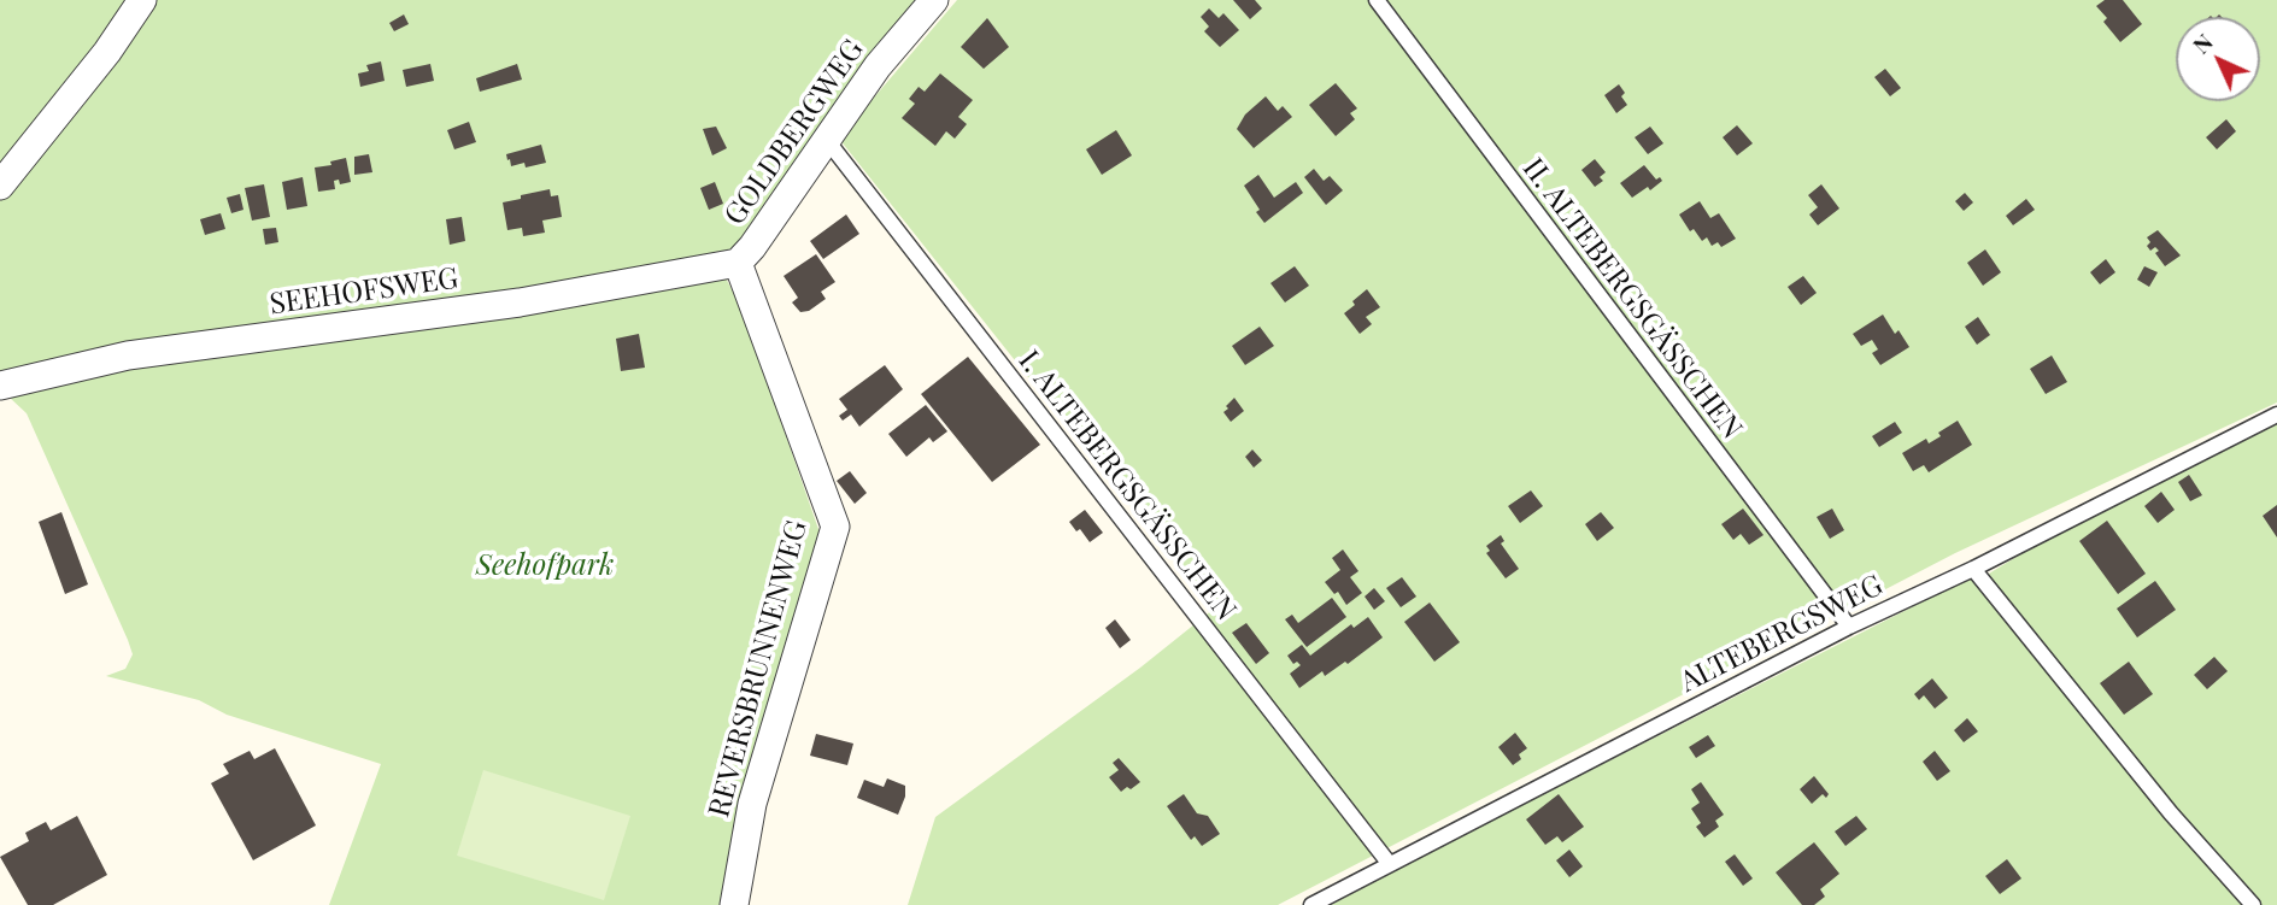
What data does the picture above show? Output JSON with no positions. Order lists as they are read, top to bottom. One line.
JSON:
{"streets":{"street":["GOLDBERGWEG","SEEHOFSWEG","REVERSBRUNNENWEG"],"lane":["II. ALTEBERGSGÄSSCHEN","I. ALTEBERGSGÄSSCHEN","ALTEBERGSWEG"]},"crossings":[["GOLDBERGWEG","SEEHOFSWEG"],["GOLDBERGWEG","I. ALTEBERGSGÄSSCHEN"],["GOLDBERGWEG","REVERSBRUNNENWEG"],["SEEHOFSWEG","REVERSBRUNNENWEG"],["II. ALTEBERGSGÄSSCHEN","ALTEBERGSWEG"],["I. ALTEBERGSGÄSSCHEN","ALTEBERGSWEG"]],"parks":["Seehofpark"],"north":"top left"}
